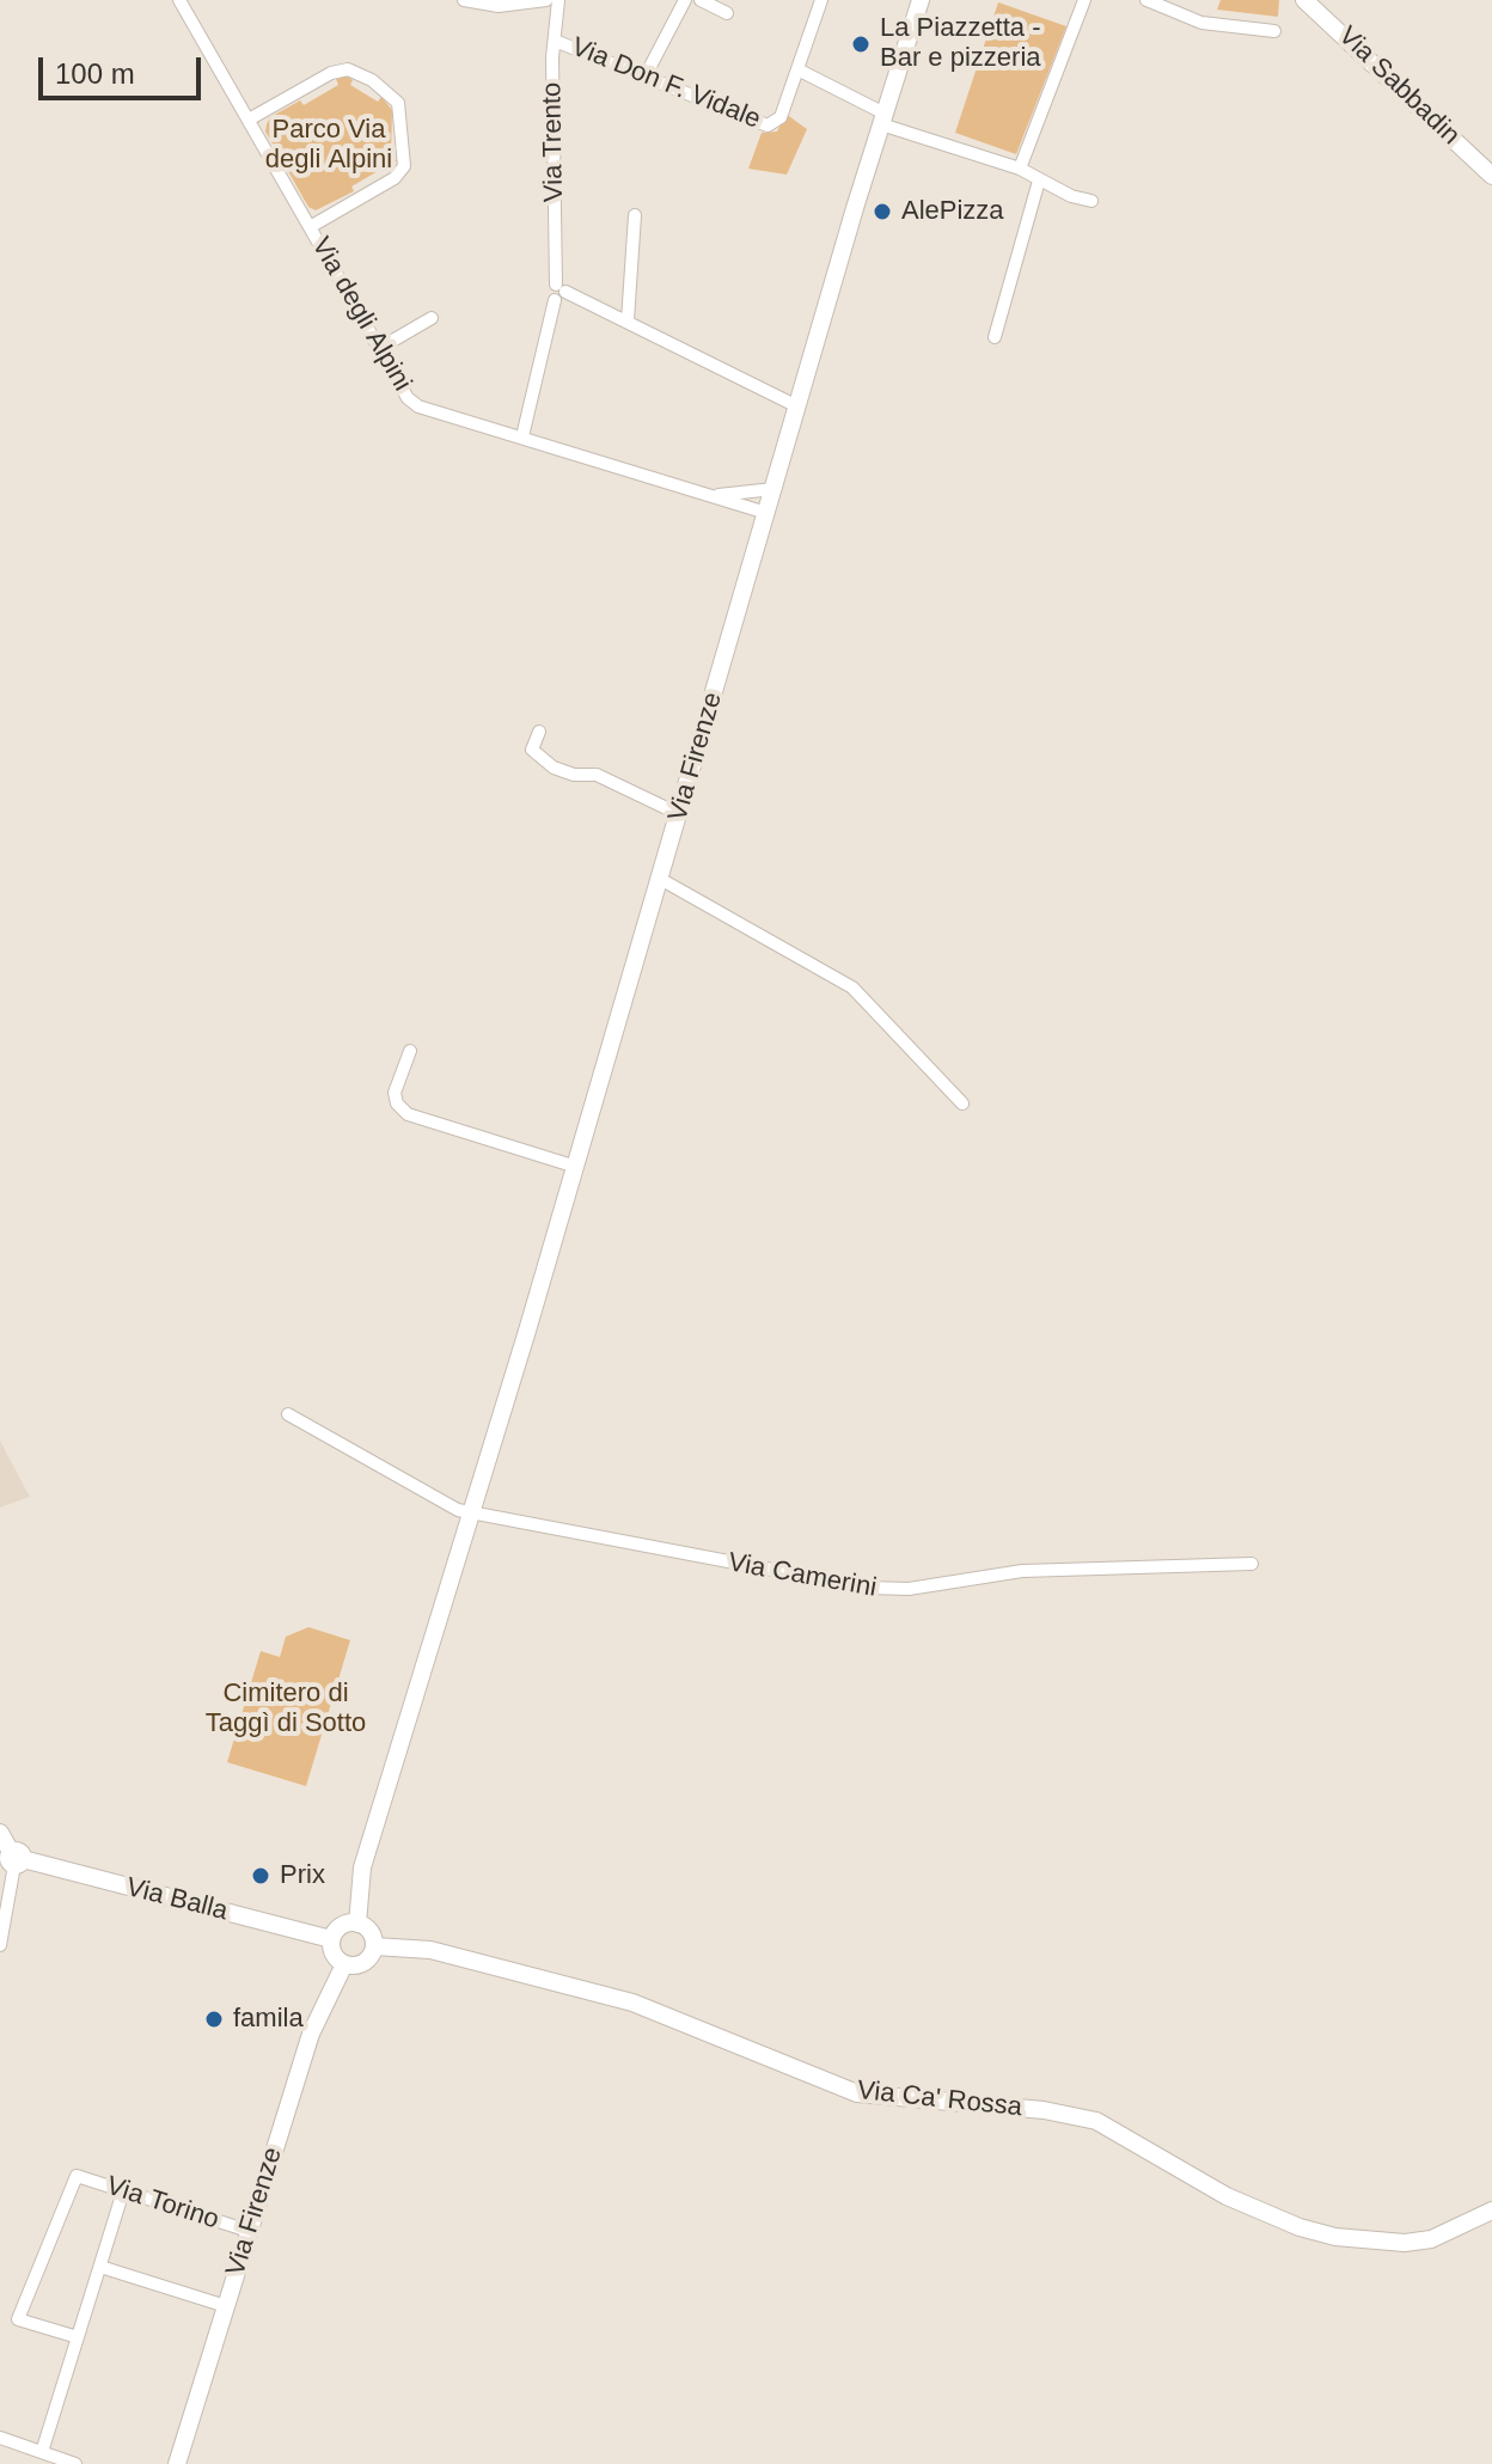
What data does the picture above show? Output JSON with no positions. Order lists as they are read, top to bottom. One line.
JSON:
{"streets":{"main road":["Via Sabbadin","Via Firenze","Via Balla","Via Ca' Rossa"],"street":["Via Don F. Vidale","Via Trento","Via degli Alpini","Via Camerini","Via Torino"]},"crossings":[["Via Don F. Vidale","Via Trento"],["Via Trento","Via degli Alpini"],["Via degli Alpini","Via Firenze"],["Via Firenze","Via Camerini"],["Via Firenze","Via Balla"],["Via Firenze","Via Ca' Rossa"],["Via Firenze","Via Torino"],["Via Balla","Via Ca' Rossa"]],"parks":["Parco Via degli Alpini","Cimitero di Taggì di Sotto"],"places":["La Piazzetta - Bar e pizzeria","AlePizza","Prix","famila"],"scale_bar":"100 m"}
